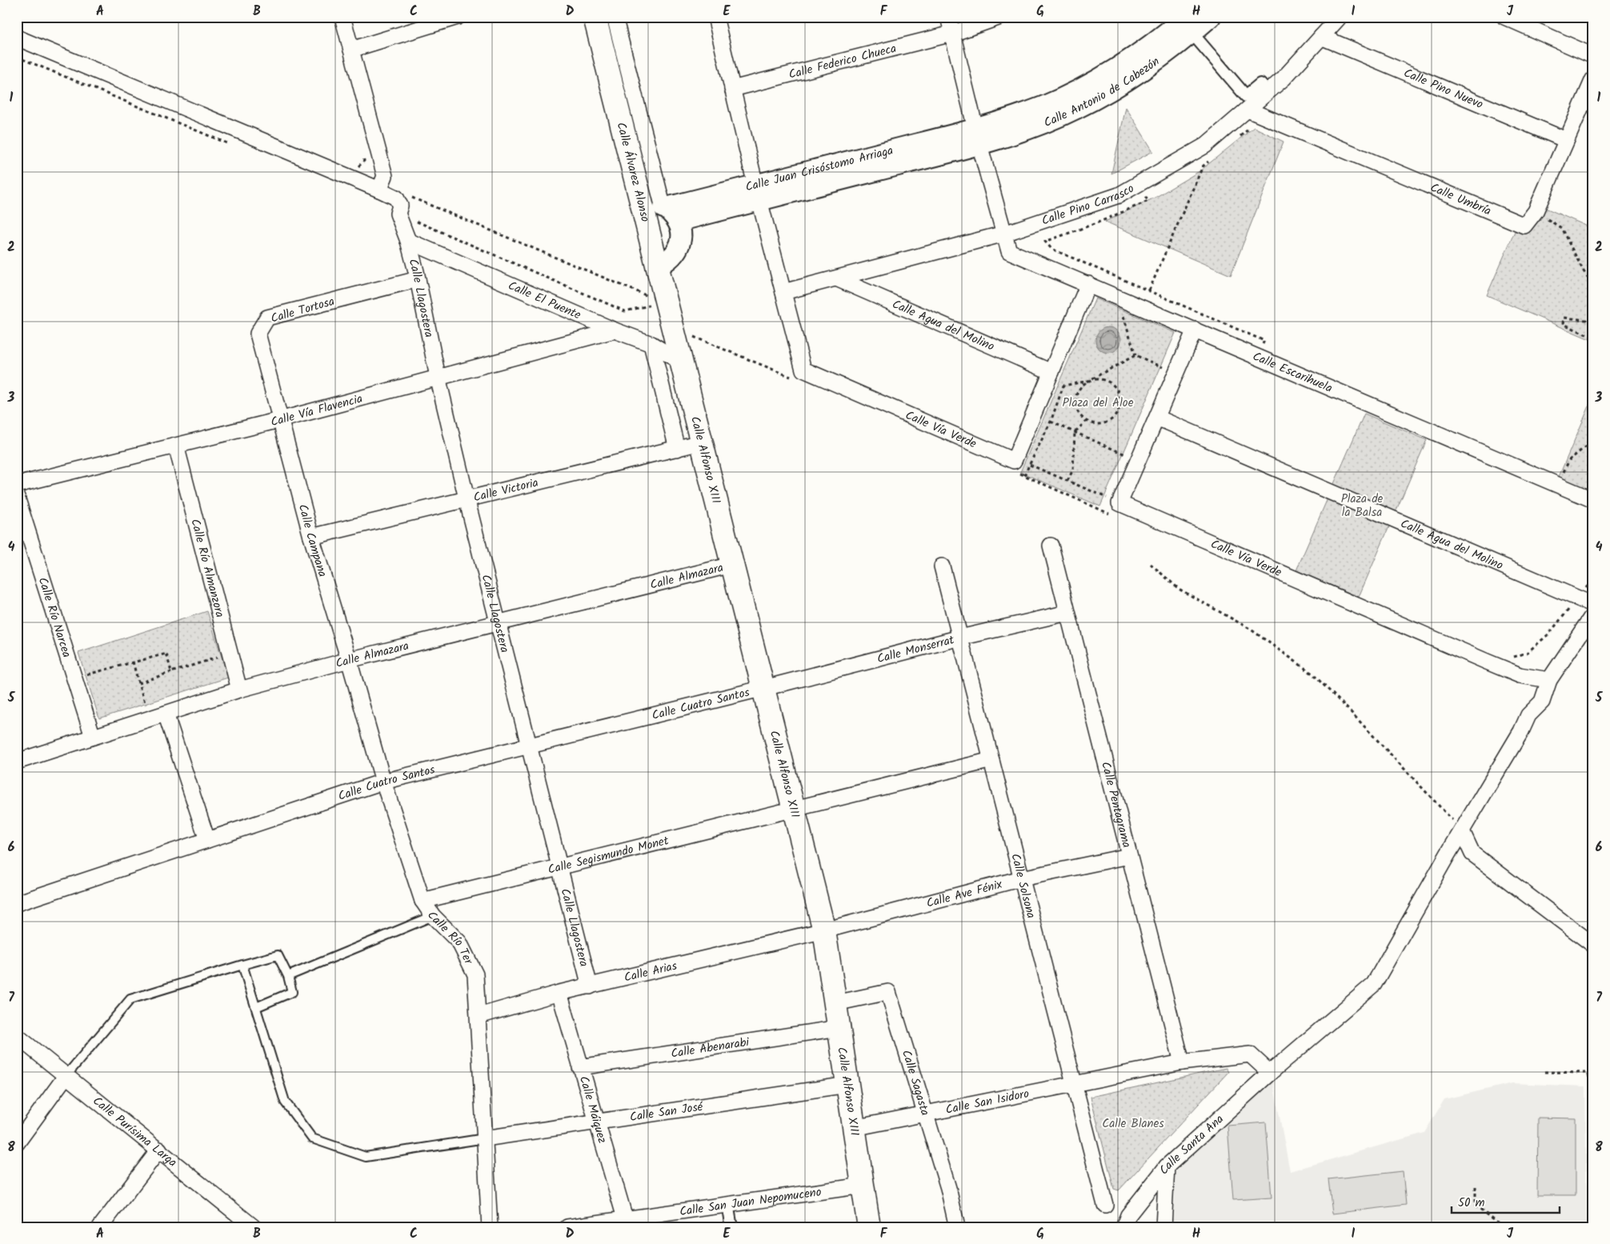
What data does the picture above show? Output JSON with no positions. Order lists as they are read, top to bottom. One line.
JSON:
{"streets":{"main road":["Calle Álvarez Alonso","Calle Alfonso XIII"],"street":["Calle Federico Chueca","Calle Pino Nuevo","Calle Antonio de Cabezón","Calle Juan Crisóstomo Arriaga","Calle Umbría","Calle Pino Carrasco","Calle Llagostera","Calle El Puente","Calle Tortosa","Calle Agua del Molino","Calle Escarihuela","Calle Vía Flavencia","Calle Vía Verde","Calle Victoria","Calle Campana","Calle Río Almanzora","Calle Almazara","Calle Río Narcea","Calle Monserrat","Calle Cuatro Santos","Calle Pentagrama","Calle Segismundo Monet","Calle Solsona","Calle Ave Fénix","Calle Río Ter","Calle Arias","Calle Abenarabi","Calle Sagasta","Calle San Isidoro","Calle Máiquez","Calle San José","Calle Purísima Larga","Calle Santa Ana","Calle San Juan Nepomuceno"]},"crossings":[["Calle Pino Nuevo","Calle Umbría"],["Calle Pino Nuevo","Calle Pino Carrasco"],["Calle Antonio de Cabezón","Calle Juan Crisóstomo Arriaga"],["Calle Juan Crisóstomo Arriaga","Calle Álvarez Alonso"],["Calle Álvarez Alonso","Calle Alfonso XIII"],["Calle Umbría","Calle Pino Carrasco"],["Calle Pino Carrasco","Calle Agua del Molino"],["Calle Pino Carrasco","Calle Escarihuela"],["Calle Pino Carrasco","Calle Vía Verde"],["Calle Llagostera","Calle El Puente"],["Calle Llagostera","Calle Tortosa"],["Calle Llagostera","Calle Vía Flavencia"],["Calle Llagostera","Calle Victoria"],["Calle Llagostera","Calle Almazara"],["Calle Llagostera","Calle Cuatro Santos"],["Calle Llagostera","Calle Segismundo Monet"],["Calle Llagostera","Calle Arias"],["Calle El Puente","Calle Vía Flavencia"],["Calle El Puente","Calle Alfonso XIII"],["Calle Tortosa","Calle Vía Flavencia"],["Calle Tortosa","Calle Campana"],["Calle Agua del Molino","Calle Vía Verde"],["Calle Escarihuela","Calle Vía Verde"],["Calle Vía Flavencia","Calle Campana"],["Calle Vía Flavencia","Calle Río Almanzora"],["Calle Vía Verde","Calle Santa Ana"],["Calle Alfonso XIII","Calle Victoria"],["Calle Alfonso XIII","Calle Almazara"],["Calle Alfonso XIII","Calle Monserrat"],["Calle Alfonso XIII","Calle Cuatro Santos"],["Calle Alfonso XIII","Calle Segismundo Monet"],["Calle Alfonso XIII","Calle Ave Fénix"],["Calle Alfonso XIII","Calle Arias"],["Calle Alfonso XIII","Calle Abenarabi"],["Calle Alfonso XIII","Calle Sagasta"],["Calle Alfonso XIII","Calle San Isidoro"],["Calle Alfonso XIII","Calle San José"],["Calle Alfonso XIII","Calle San Juan Nepomuceno"],["Calle Victoria","Calle Campana"],["Calle Campana","Calle Almazara"],["Calle Campana","Calle Río Ter"],["Calle Río Almanzora","Calle Almazara"],["Calle Almazara","Calle Río Narcea"],["Calle Almazara","Calle Río Ter"],["Calle Monserrat","Calle Cuatro Santos"],["Calle Monserrat","Calle Pentagrama"],["Calle Monserrat","Calle Solsona"],["Calle Cuatro Santos","Calle Río Ter"],["Calle Pentagrama","Calle Ave Fénix"],["Calle Segismundo Monet","Calle Solsona"],["Calle Segismundo Monet","Calle Río Ter"],["Calle Solsona","Calle Ave Fénix"],["Calle Solsona","Calle San Isidoro"],["Calle Ave Fénix","Calle Arias"],["Calle Río Ter","Calle Arias"],["Calle Río Ter","Calle San José"],["Calle Arias","Calle Máiquez"],["Calle Abenarabi","Calle Máiquez"],["Calle Sagasta","Calle San Isidoro"],["Calle Máiquez","Calle San José"],["Calle Máiquez","Calle San Juan Nepomuceno"]],"parks":["Plaza del Aloe","Plaza de la Balsa","Calle Blanes"],"scale_bar":"50 m","grid":{"columns":["A","B","C","D","E","F","G","H","I","J"],"rows":["1","2","3","4","5","6","7","8"]}}
